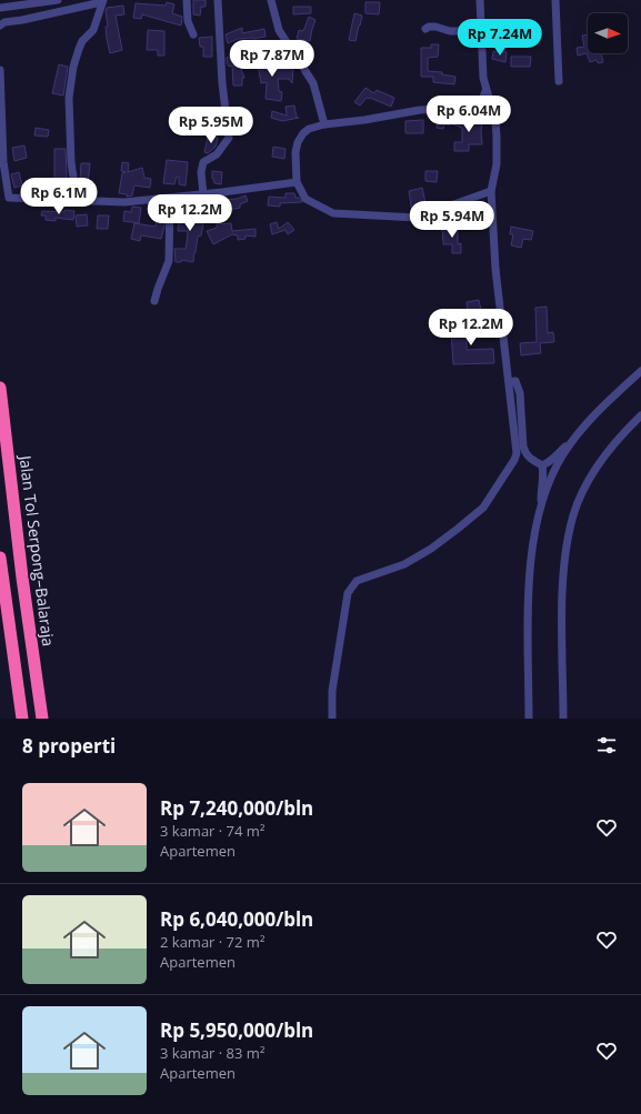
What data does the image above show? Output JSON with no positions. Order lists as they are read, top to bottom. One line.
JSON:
{"streets":{"highway":["Jalan Tol Serpong–Balaraja"]},"north":"right","page":{"price":["Rp 7.24M","Rp 7.87M","Rp 6.04M","Rp 5.95M","Rp 6.1M","Rp 12.2M","Rp 5.94M","Rp 12.2M"],"heading":"8 properti","list":[{"name":"Rp 7,240,000/bln","note":"3 kamar · 74 m² · Apartemen"},{"name":"Rp 6,040,000/bln","note":"2 kamar · 72 m² · Apartemen"},{"name":"Rp 5,950,000/bln","note":"3 kamar · 83 m² · Apartemen"}]}}
